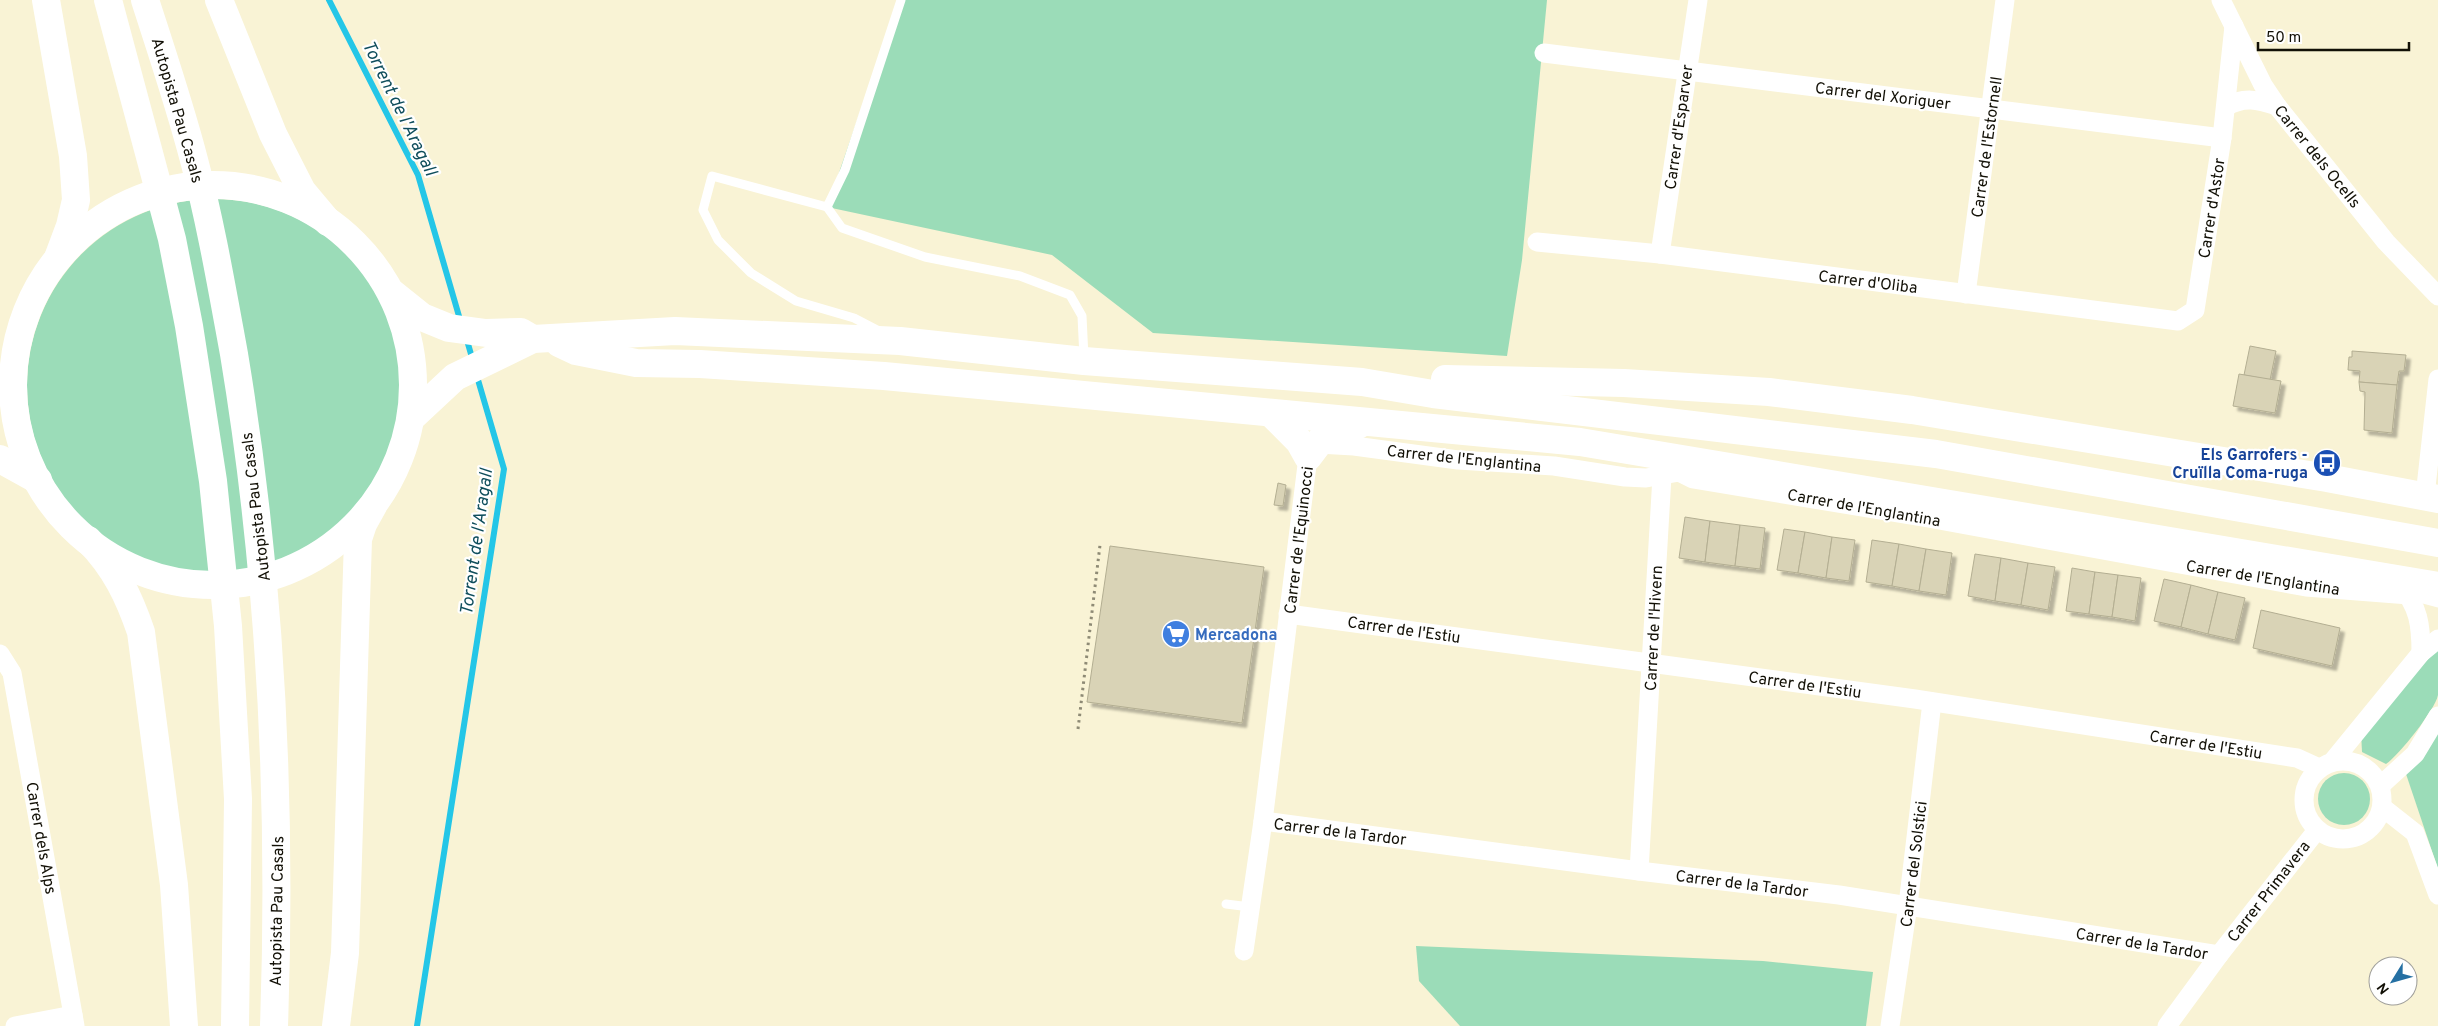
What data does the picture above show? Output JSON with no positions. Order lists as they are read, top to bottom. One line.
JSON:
{"streets":{"main road":["Autopista Pau Casals"],"street":["Carrer del Xoriguer","Carrer d'Esparver","Carrer de l'Estornell","Carrer dels Ocells","Carrer d'Astor","Carrer d'Oliba","Carrer de l'Englantina","Carrer de l'Equinocci","Carrer de l'Hivern","Carrer de l'Estiu","Carrer de la Tardor","Carrer dels Alps","Carrer del Solstici","Carrer Primavera"]},"crossings":[["Carrer del Xoriguer","Carrer d'Esparver"],["Carrer del Xoriguer","Carrer de l'Estornell"],["Carrer del Xoriguer","Carrer d'Astor"],["Carrer d'Esparver","Carrer d'Oliba"],["Carrer de l'Estornell","Carrer d'Oliba"],["Carrer dels Ocells","Carrer d'Astor"],["Carrer d'Astor","Carrer d'Oliba"],["Carrer de l'Englantina","Carrer de l'Equinocci"],["Carrer de l'Englantina","Carrer de l'Hivern"],["Carrer de l'Equinocci","Carrer de l'Estiu"],["Carrer de l'Equinocci","Carrer de la Tardor"],["Carrer de l'Hivern","Carrer de l'Estiu"],["Carrer de l'Hivern","Carrer de la Tardor"],["Carrer de l'Estiu","Carrer del Solstici"],["Carrer de l'Estiu","Carrer Primavera"],["Carrer de la Tardor","Carrer del Solstici"],["Carrer de la Tardor","Carrer Primavera"]],"water":["Torrent de l'Aragall"],"places":{"bus stop":["Els Garrofers - Cruïlla Coma-ruga"],"supermarket":["Mercadona"]},"scale_bar":"50 m","north":"bottom left"}
